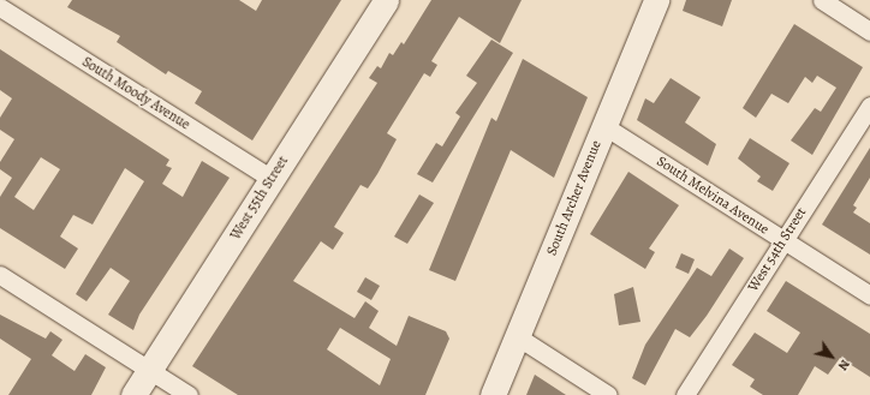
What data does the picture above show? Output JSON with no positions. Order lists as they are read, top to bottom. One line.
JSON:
{"streets":{"main road":["West 55th Street","South Archer Avenue"],"street":["South Moody Avenue","South Melvina Avenue","West 54th Street"]},"crossings":[["South Moody Avenue","West 55th Street"],["South Melvina Avenue","South Archer Avenue"],["South Melvina Avenue","West 54th Street"]],"north":"bottom right"}
